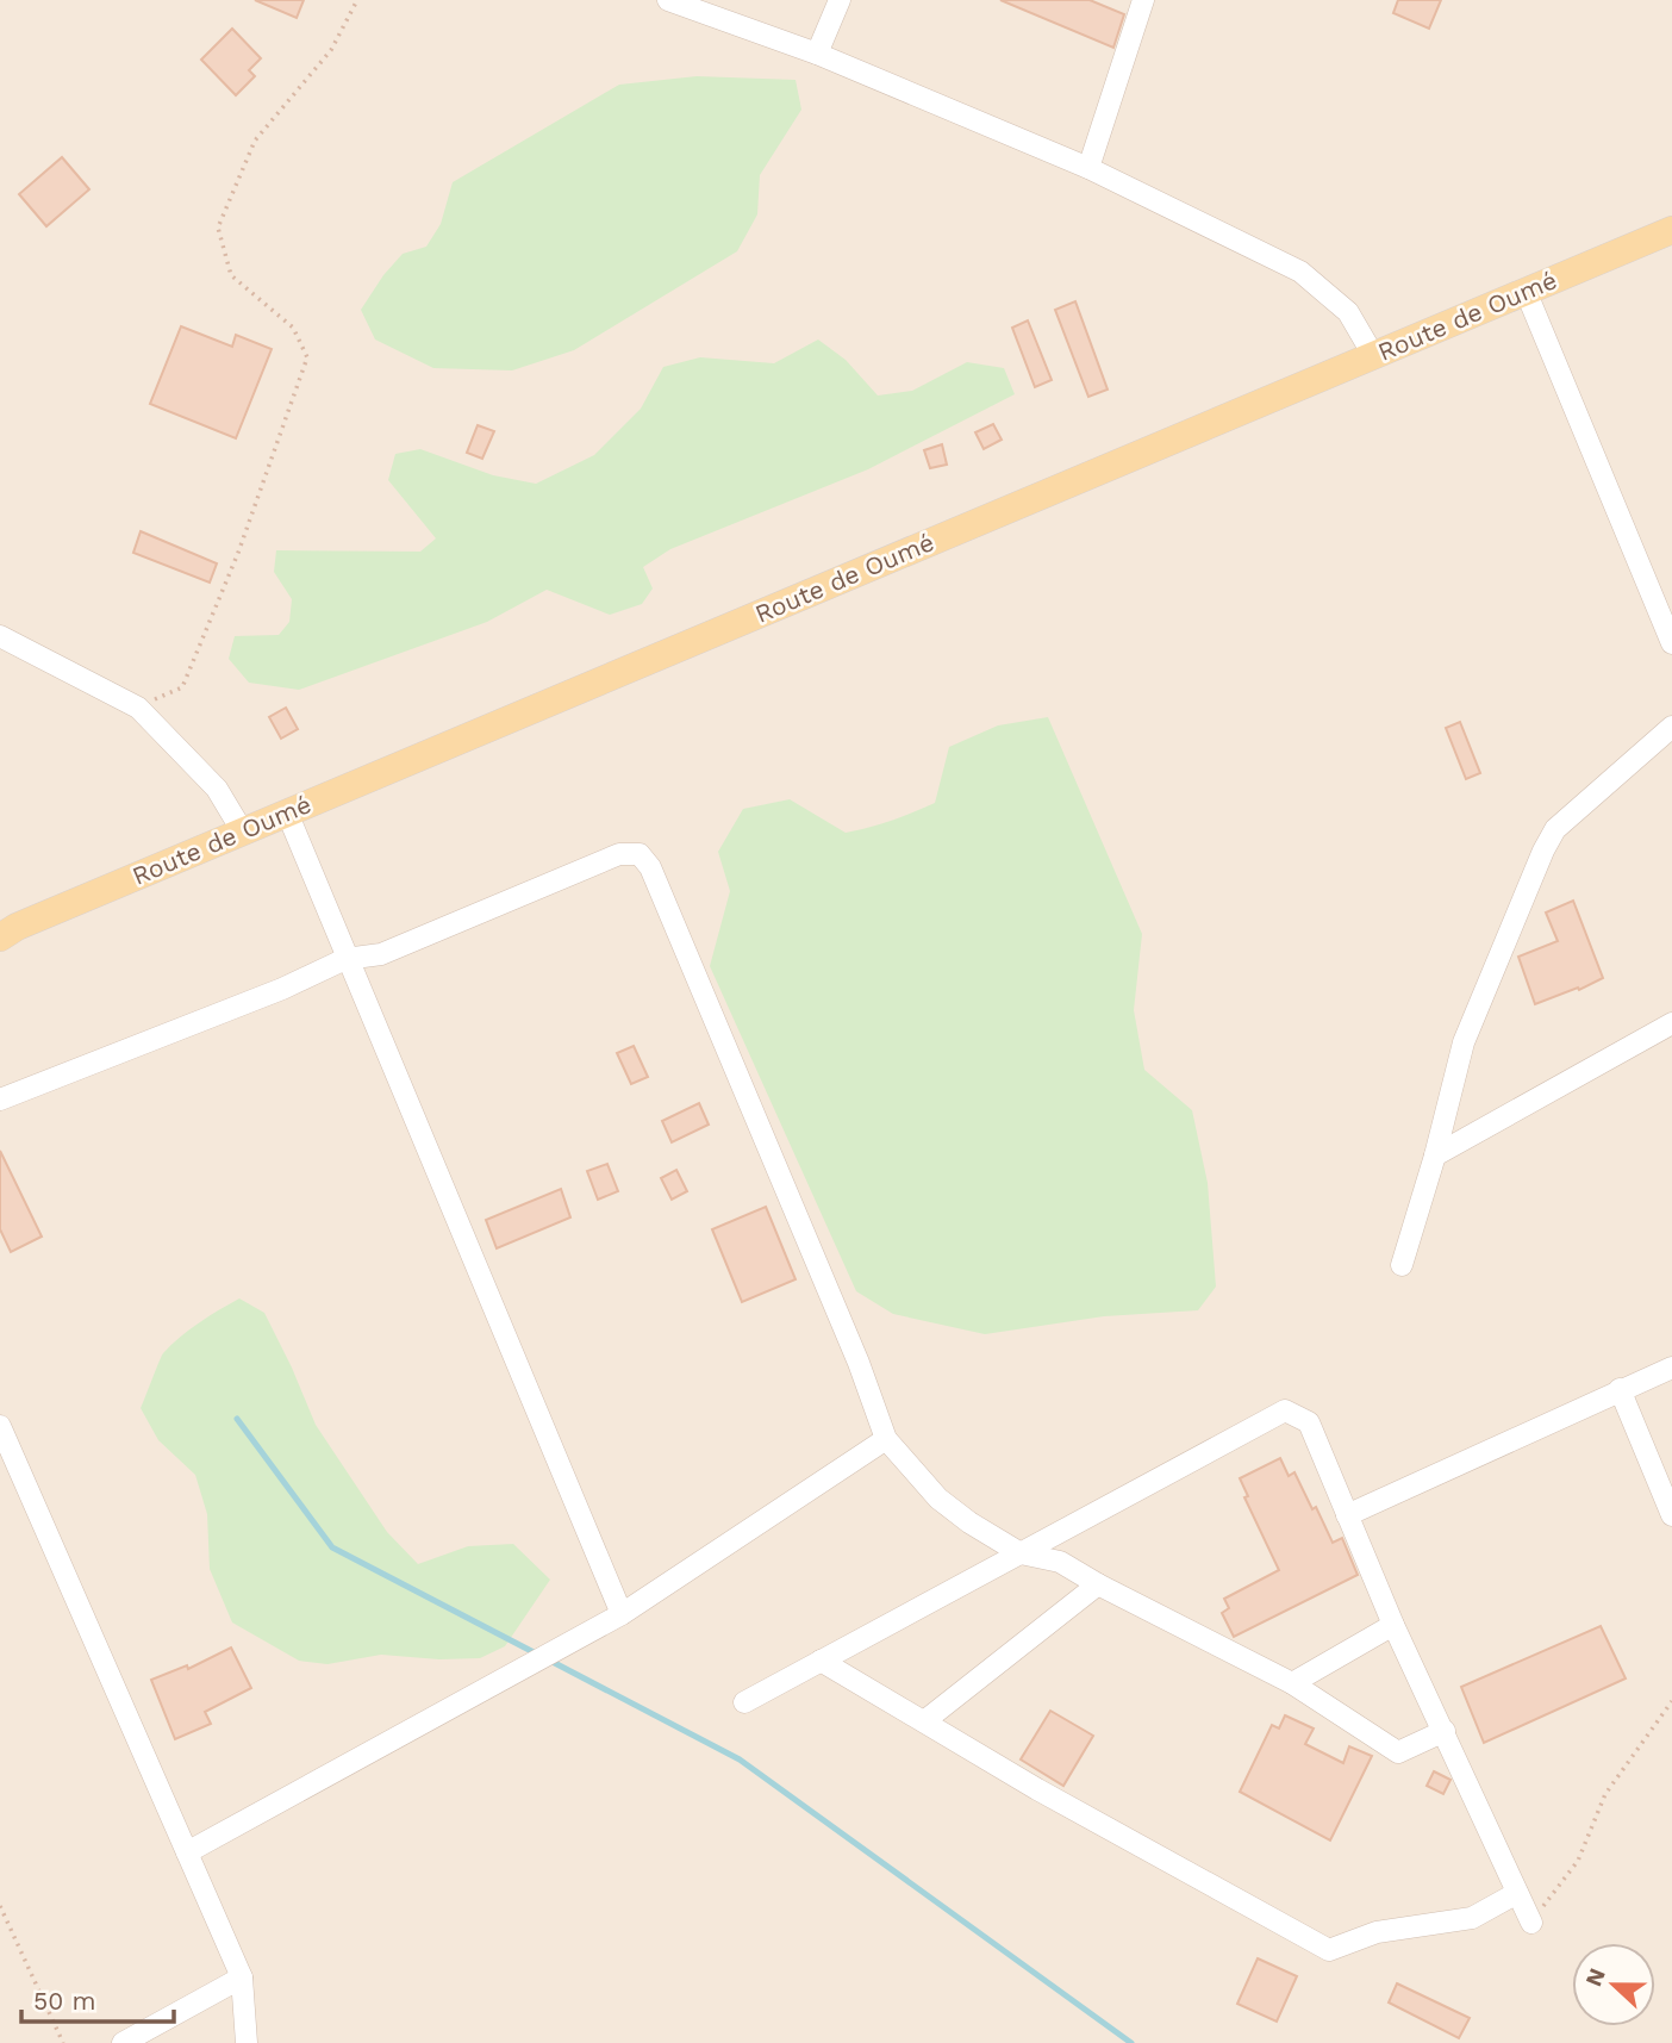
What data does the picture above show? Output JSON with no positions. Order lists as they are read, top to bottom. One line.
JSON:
{"streets":{"main road":["Route de Oumé"]},"scale_bar":"50 m","north":"left"}
